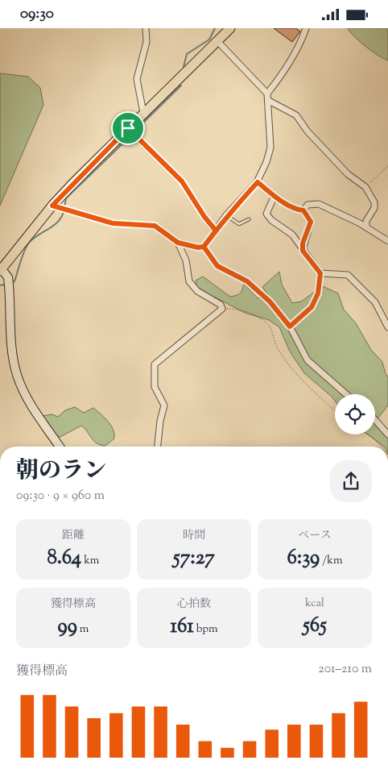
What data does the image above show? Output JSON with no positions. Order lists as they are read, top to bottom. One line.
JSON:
{"page":{"status":"09:30","heading":["朝のラン","09:30 · 9 × 960 m"],"stats":[["距離","8.64 km"],["時間","57:27"],["ペース","6:39 /km"],["獲得標高","99 m"],["心拍数","161 bpm"],["kcal","565"]],"chart":["獲得標高","201–210 m"]}}
